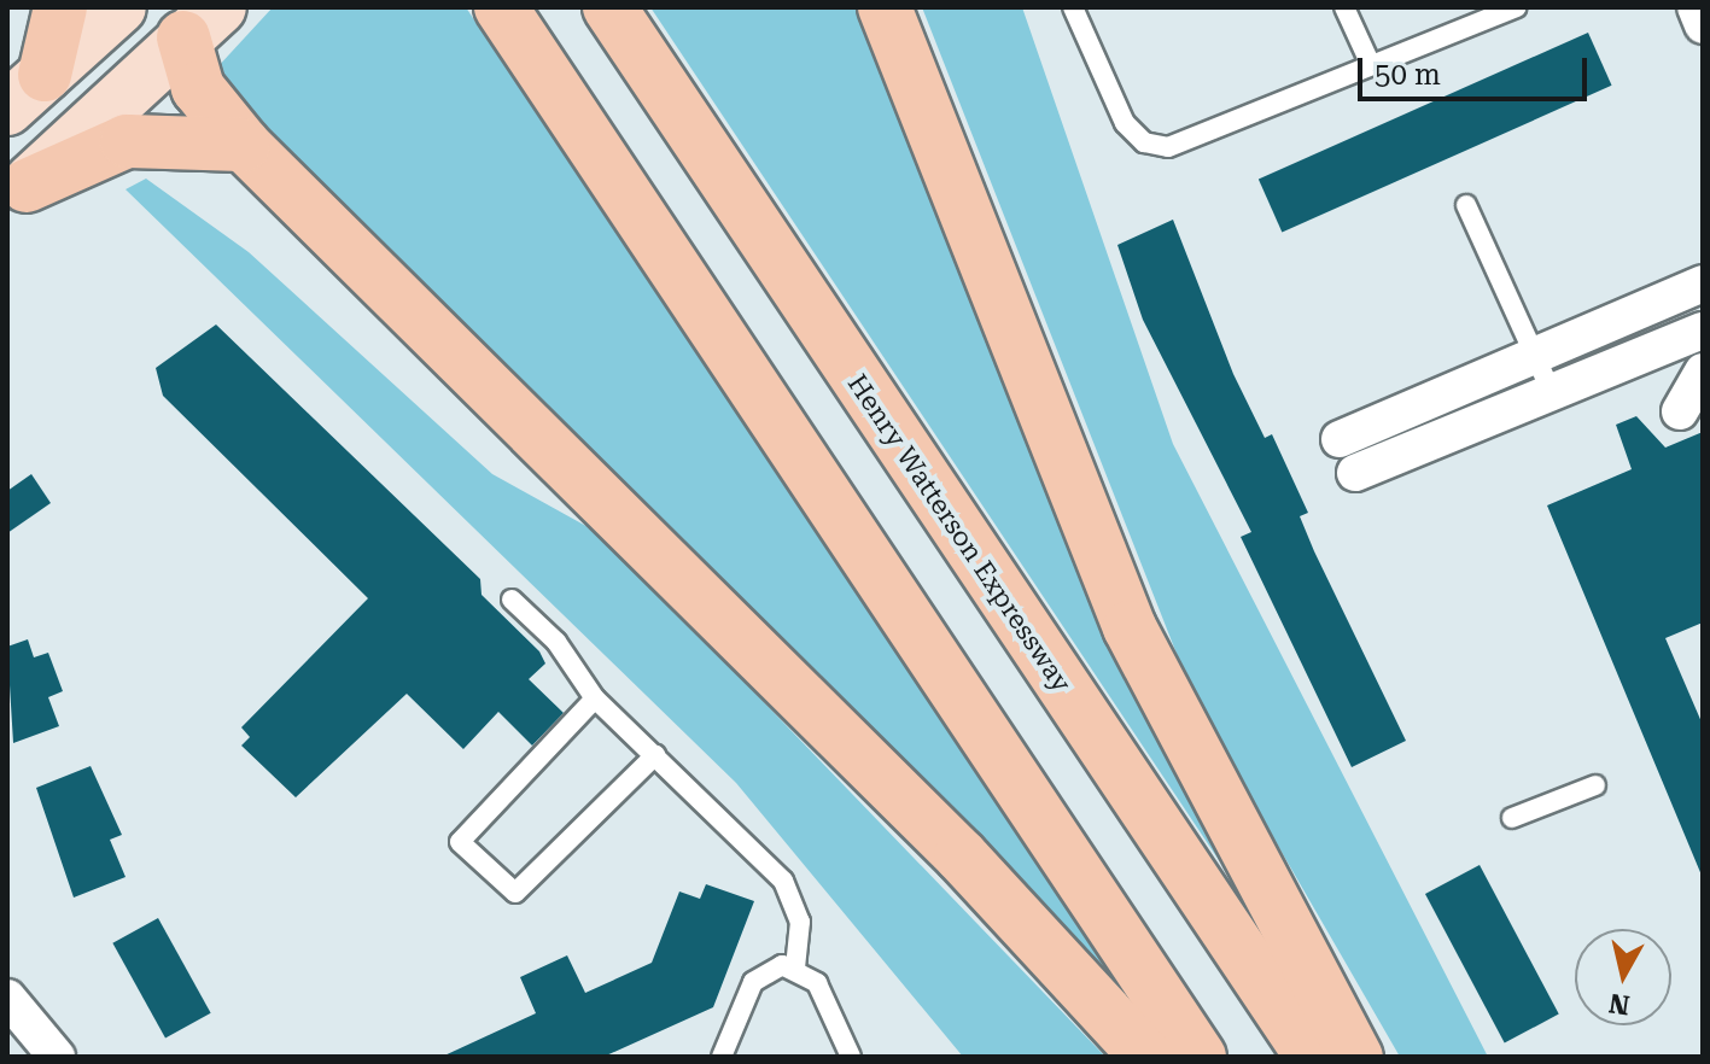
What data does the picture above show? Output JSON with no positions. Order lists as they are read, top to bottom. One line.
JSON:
{"streets":{"highway":["Henry Watterson Expressway"]},"scale_bar":"50 m","north":"bottom"}
